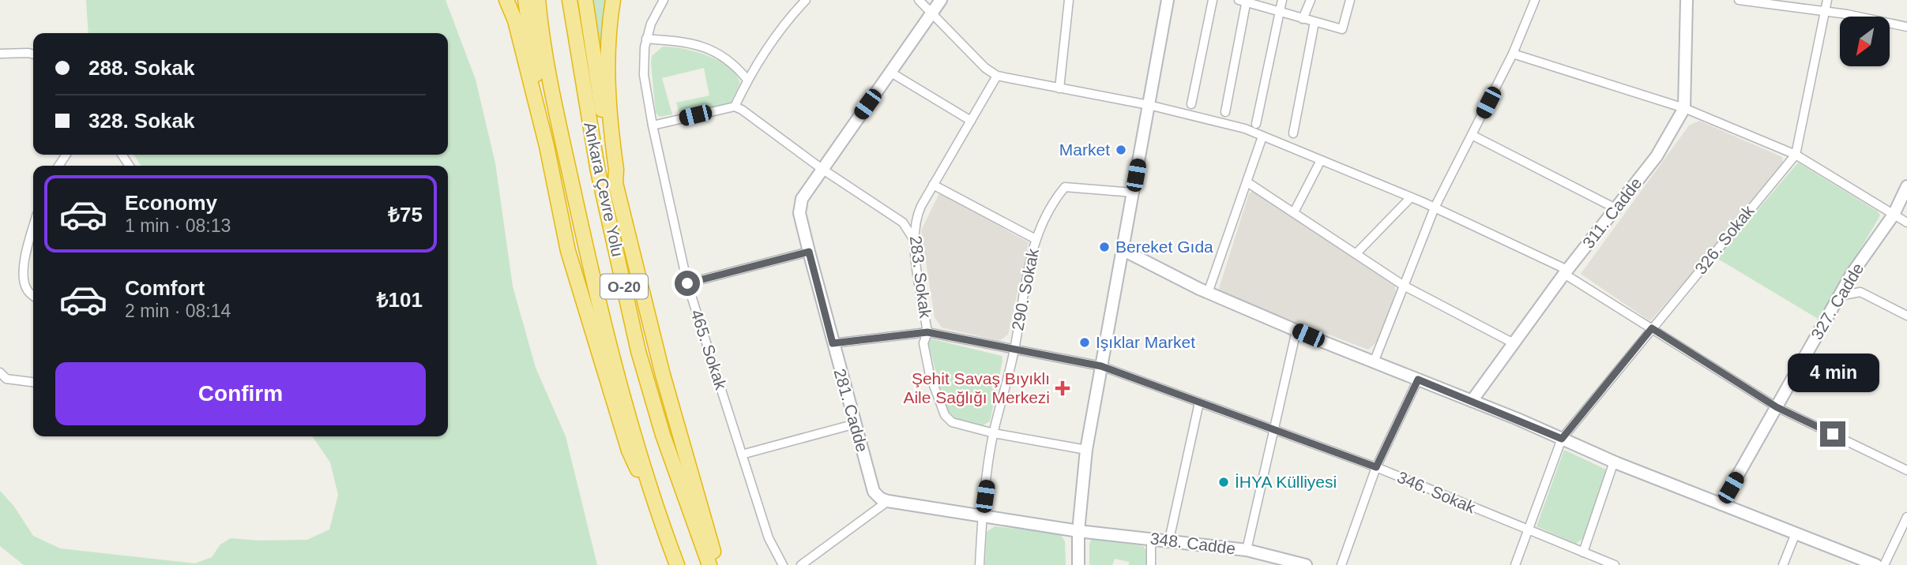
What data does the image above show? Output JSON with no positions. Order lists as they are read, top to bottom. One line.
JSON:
{"streets":{"highway":["Ankara Çevre Yolu","O-20"],"street":["311. Cadde","326. Sokak","283. Sokak","290. Sokak","327. Cadde","465. Sokak","281. Cadde","346. Sokak","348. Cadde"]},"crossings":[["326. Sokak","346. Sokak"],["283. Sokak","290. Sokak"],["283. Sokak","346. Sokak"],["290. Sokak","346. Sokak"],["281. Cadde","346. Sokak"]],"places":{"other":["Market","Bereket Gıda","Işıklar Market","İHYA Külliyesi"],"health":["Şehit Savaş Bıyıklı Aile Sağlığı Merkezi"]},"north":"bottom left","page":{"banner":["288. Sokak","328. Sokak"],"list":[{"name":"Economy","note":"1 min · 08:13","value":"₺75"},{"name":"Comfort","note":"2 min · 08:14","value":"₺101"}],"buttons":"Confirm","bubble":"4 min"}}
